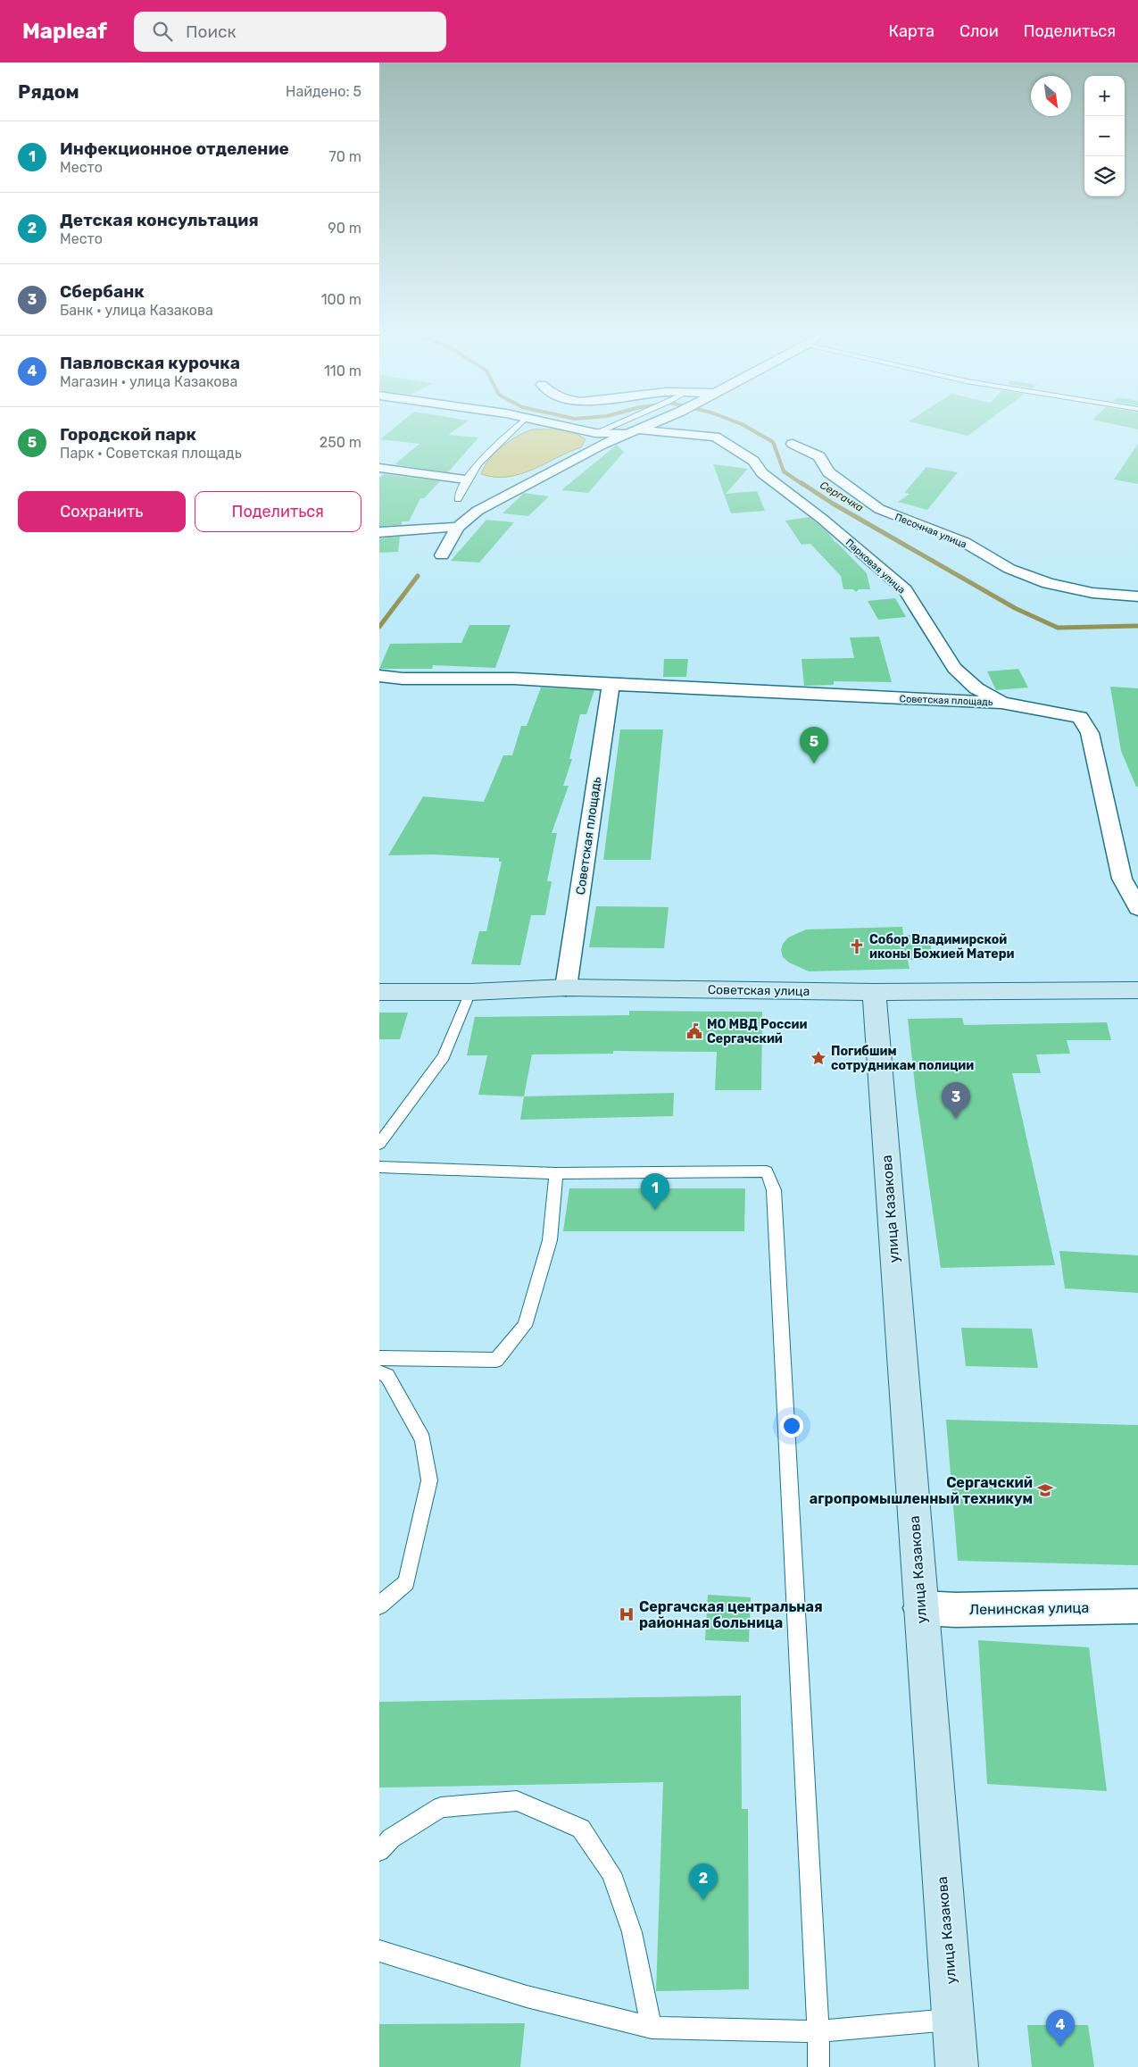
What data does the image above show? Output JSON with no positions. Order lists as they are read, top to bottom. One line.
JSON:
{"streets":{"main road":["Советская улица","улица Казакова"],"street":["Песочная улица","Парковая улица","Советская площадь","Ленинская улица"]},"crossings":[["Парковая улица","Советская площадь"],["Советская площадь","Советская улица"],["Советская улица","улица Казакова"],["улица Казакова","Ленинская улица"]],"water":["Сергачка"],"places":{"church":["Собор Владимирской иконы Божией Матери"],"public building":["МО МВД России Сергачский"],"place":["Погибшим сотрудникам полиции"],"school or university":["Сергачский агропромышленный техникум"],"hospital":["Сергачская центральная районная больница"]},"north":"bottom right","page":{"header":"Mapleaf","search":"Поиск","nav":["Карта","Слои","Поделиться"],"heading":["Рядом","Найдено: 5"],"map_buttons":["+","−"],"list":[{"mark":"1","name":"Инфекционное отделение","note":"Место","value":"70 m"},{"mark":"2","name":"Детская консультация","note":"Место","value":"90 m"},{"mark":"3","name":"Сбербанк","note":"Банк · улица Казакова","value":"100 m"},{"mark":"4","name":"Павловская курочка","note":"Магазин · улица Казакова","value":"110 m"},{"mark":"5","name":"Городской парк","note":"Парк · Советская площадь","value":"250 m"}],"buttons":["Сохранить","Поделиться"],"pins":["5","3","1","2","4"]}}
